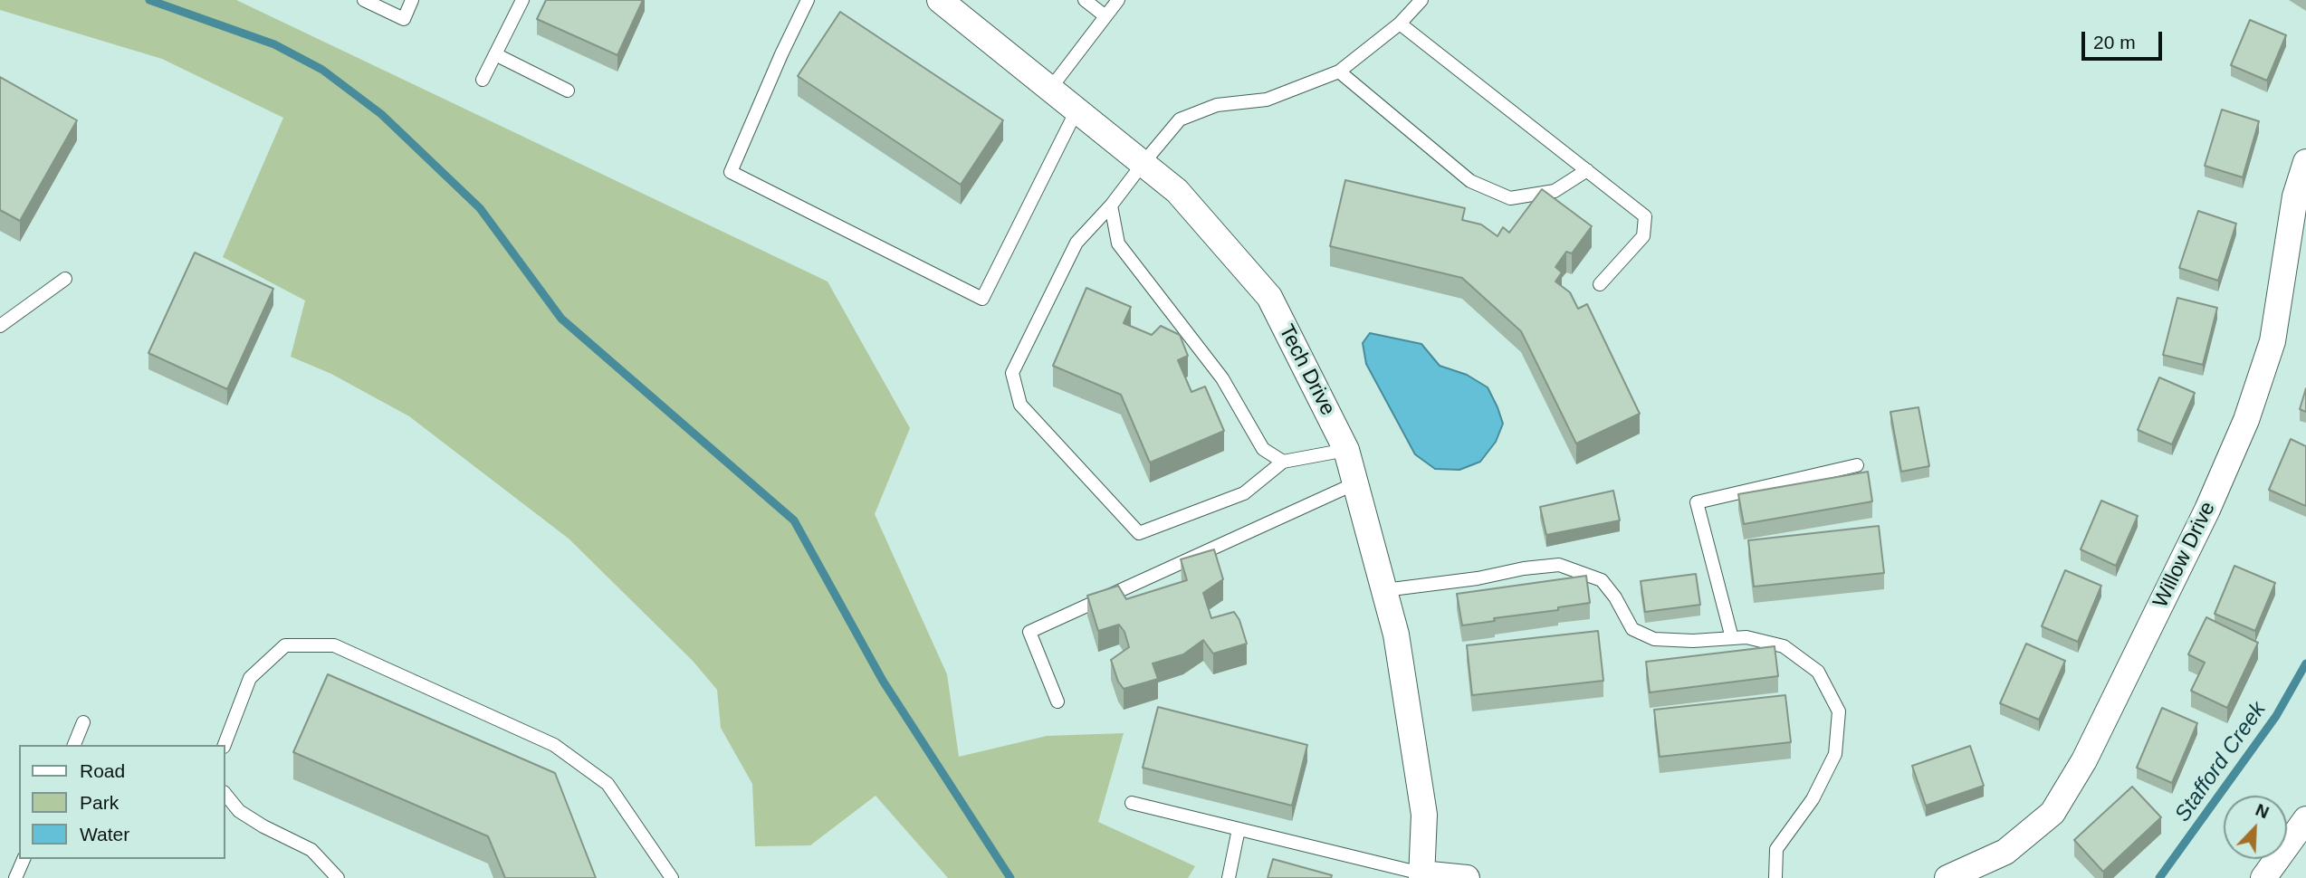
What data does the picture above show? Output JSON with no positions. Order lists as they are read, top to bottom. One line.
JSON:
{"streets":{"street":["Tech Drive","Willow Drive"]},"water":["Stafford Creek"],"legend":["Road","Park","Water"],"scale_bar":"20 m","north":"top right"}
